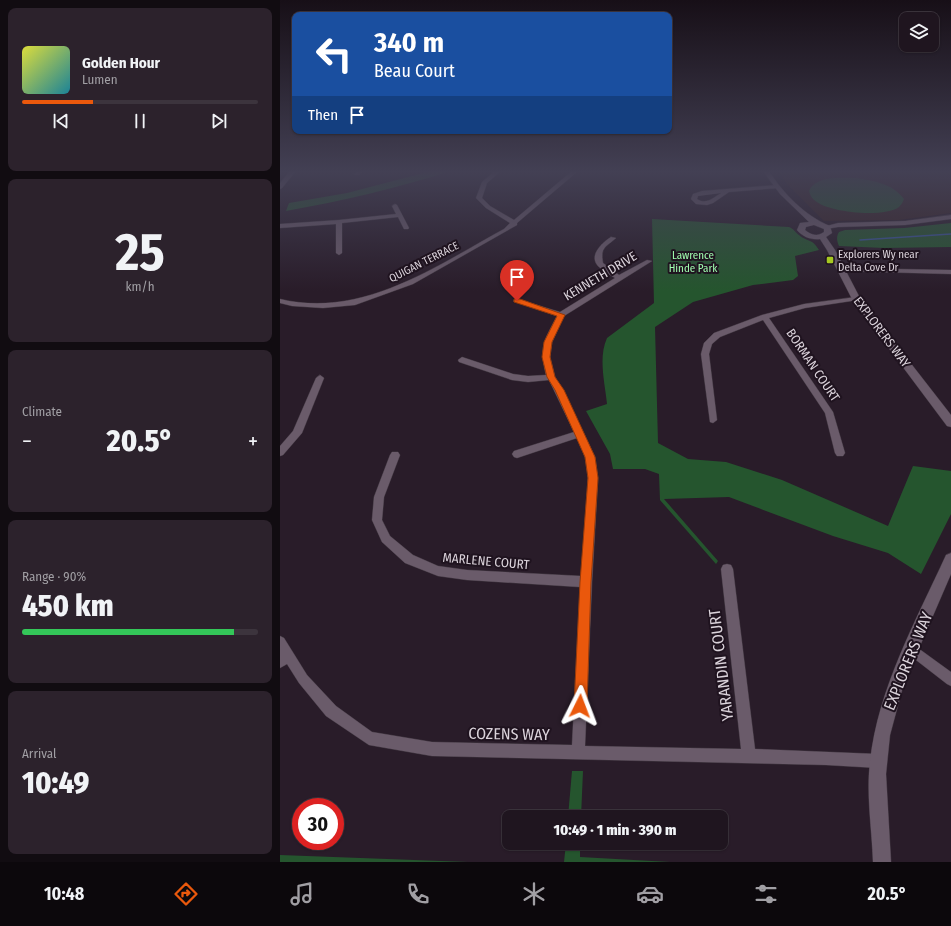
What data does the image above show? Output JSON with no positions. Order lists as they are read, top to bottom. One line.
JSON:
{"streets":{"street":["QUIGAN TERRACE","KENNETH DRIVE","EXPLORERS WAY","BORMAN COURT","MARLENE COURT","YARANDIN COURT","COZENS WAY"]},"crossings":[["KENNETH DRIVE","MARLENE COURT"],["KENNETH DRIVE","COZENS WAY"],["EXPLORERS WAY","COZENS WAY"],["YARANDIN COURT","COZENS WAY"]],"parks":["Lawrence Hinde Park"],"places":{"transit":["Explorers Wy near Delta Cove Dr"]},"page":{"turn":["340 m","Beau Court"],"song":["Golden Hour","Lumen"],"then":"Then","tile":[["25","km/h"],"Climate",["Range · 90%","450 km"],["Arrival","10:49"]],"heat":["−","20.5°","+"],"limit":"30","trip":"10:49 · 1 min · 390 m","tabs":["10:48","20.5°"]}}
